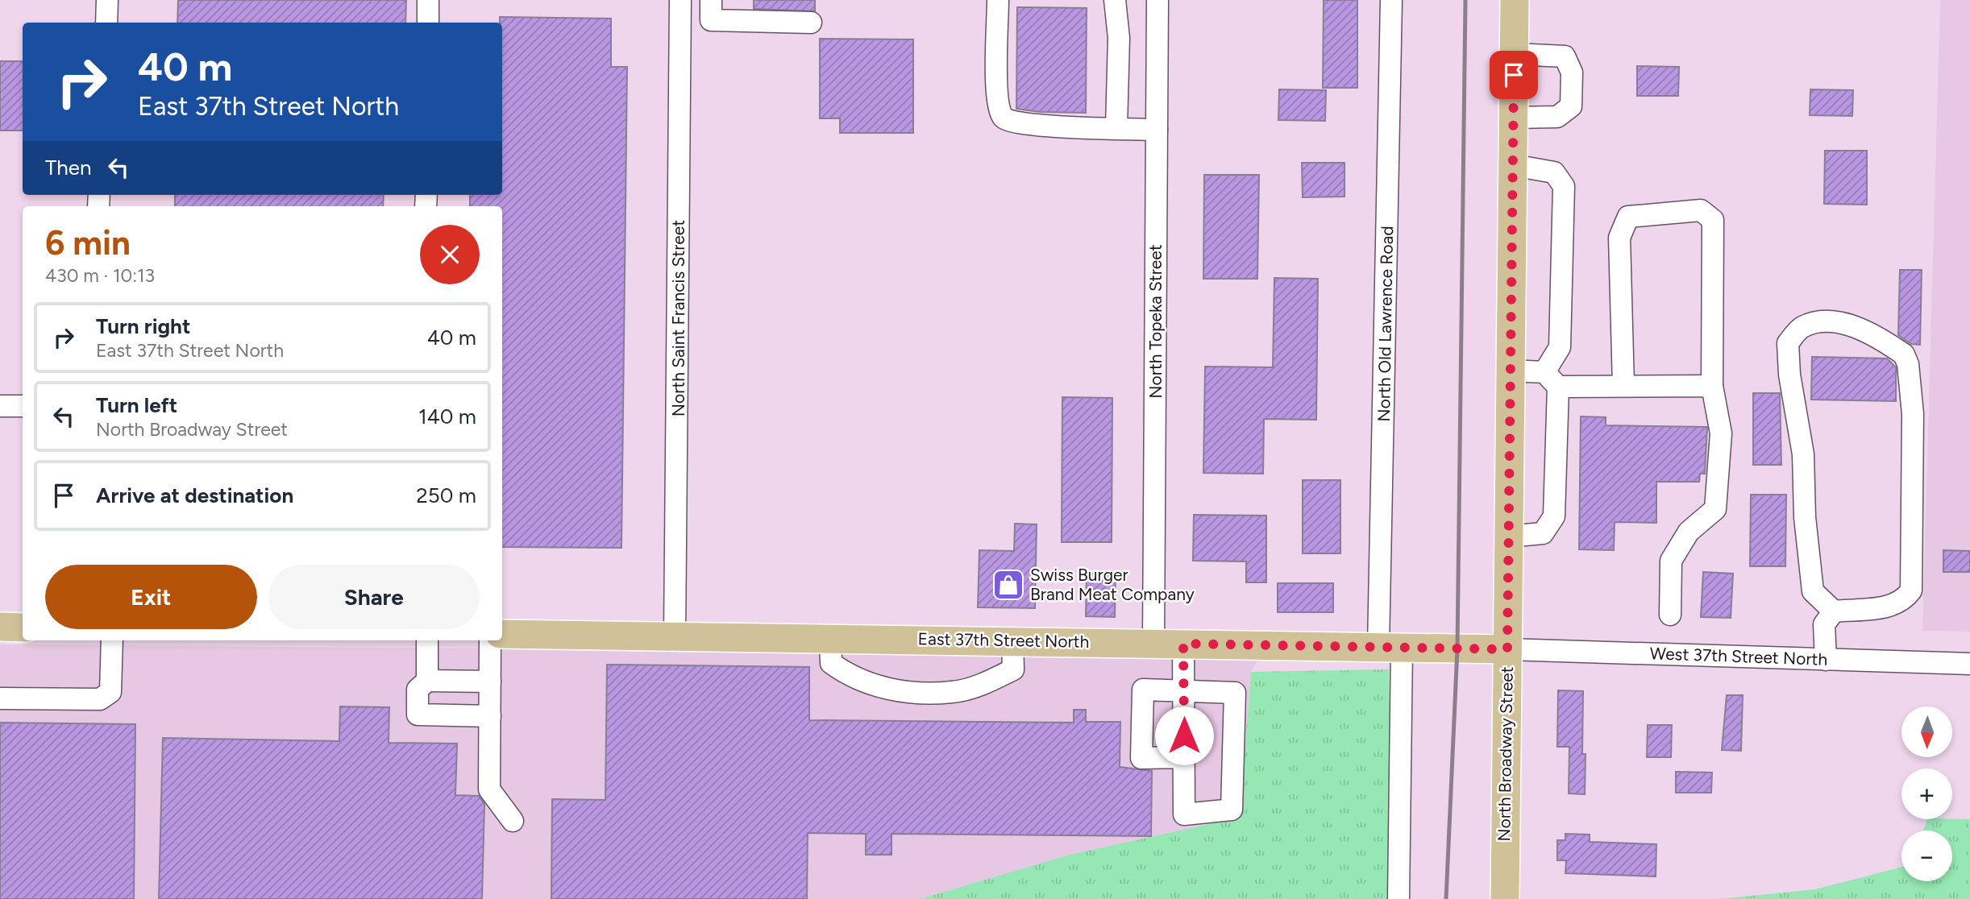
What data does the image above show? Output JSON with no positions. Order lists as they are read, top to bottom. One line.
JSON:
{"streets":{"main road":["East 37th Street North","North Broadway Street"],"street":["North Saint Francis Street","North Topeka Street","North Old Lawrence Road","West 37th Street North"]},"crossings":[["North Saint Francis Street","East 37th Street North"],["North Topeka Street","East 37th Street North"],["North Old Lawrence Road","East 37th Street North"],["East 37th Street North","West 37th Street North"],["East 37th Street North","North Broadway Street"],["West 37th Street North","North Broadway Street"]],"places":{"shop":["Swiss Burger Brand Meat Company"]},"north":"bottom","page":{"turn":["40 m","East 37th Street North"],"then":"Then","heading":["6 min","430 m · 10:13"],"list":[{"name":"Turn right","note":"East 37th Street North","value":"40 m"},{"name":"Turn left","note":"North Broadway Street","value":"140 m"},{"name":"Arrive at destination","value":"250 m"}],"buttons":["Exit","Share"],"map_buttons":["+","−"]}}
